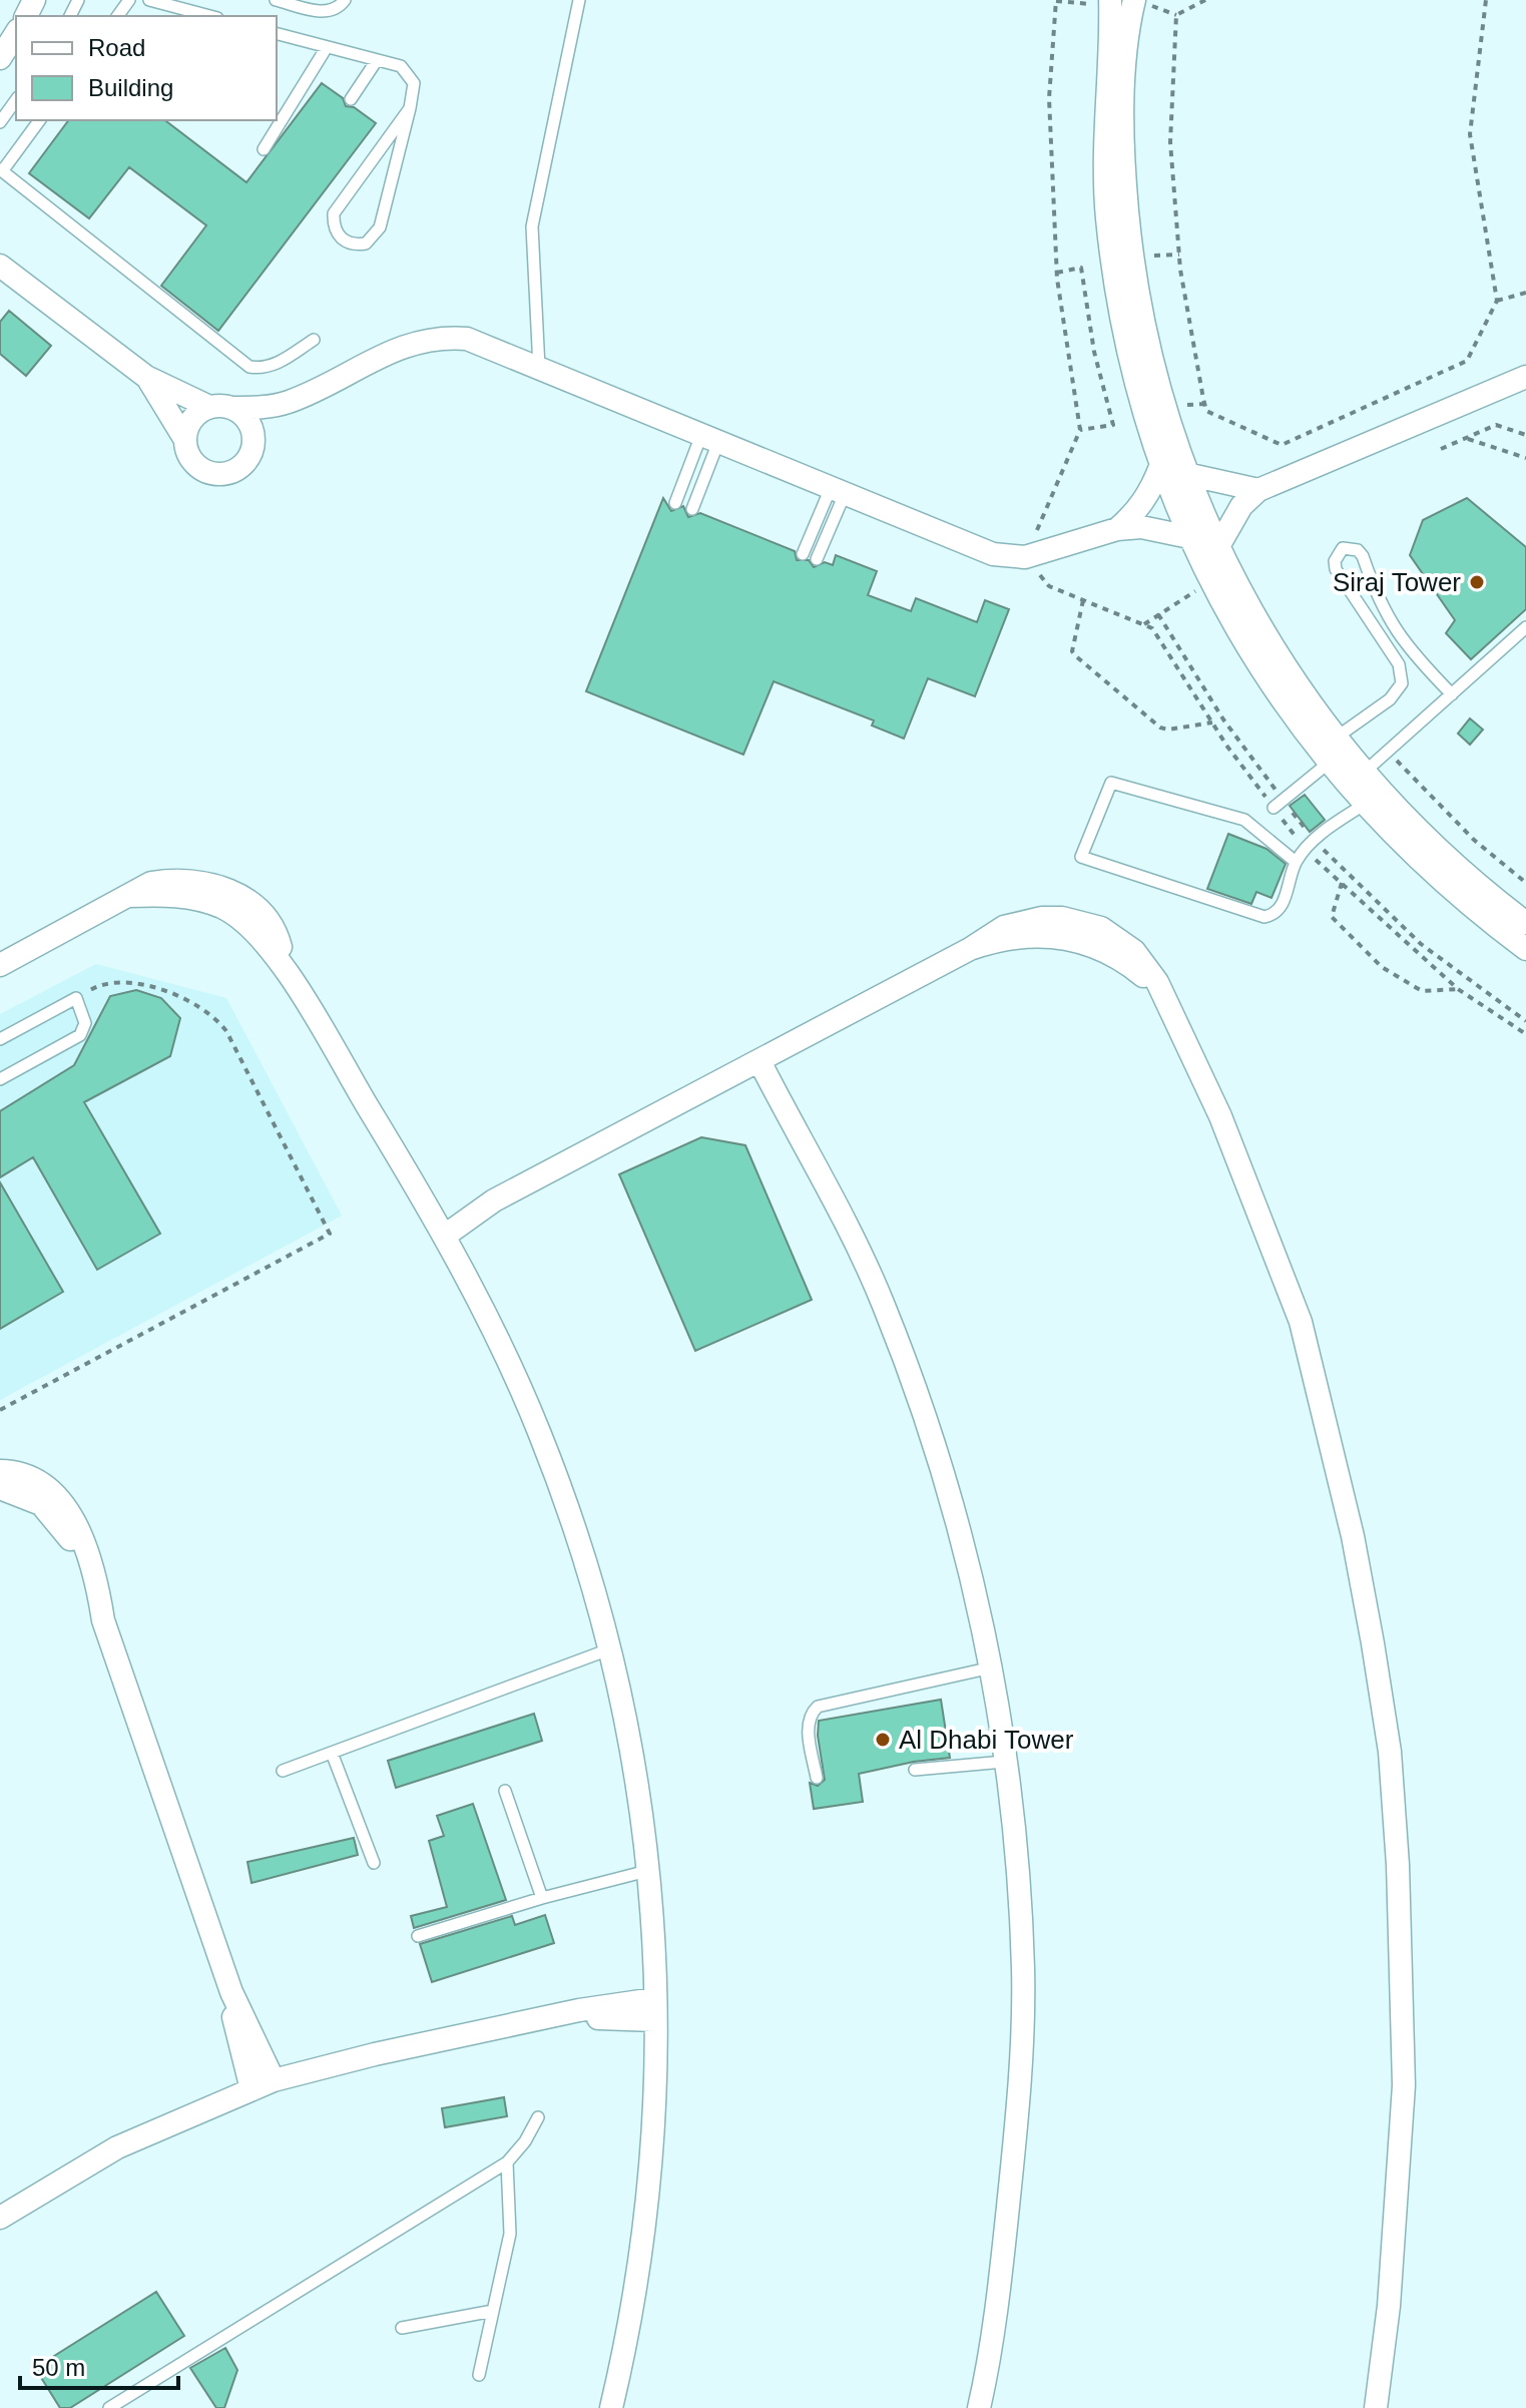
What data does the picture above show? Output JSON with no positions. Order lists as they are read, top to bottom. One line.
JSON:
{"places":["Siraj Tower","Al Dhabi Tower"],"legend":["Road","Building"],"scale_bar":"50 m"}
